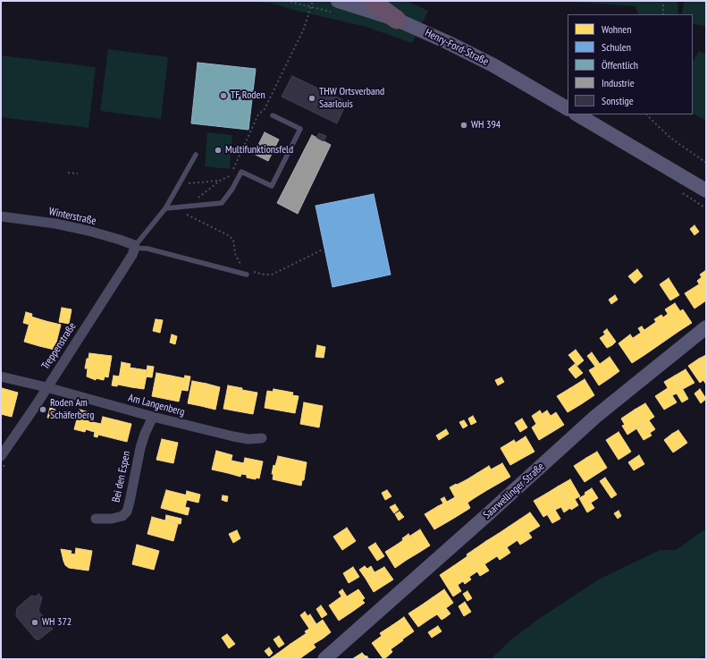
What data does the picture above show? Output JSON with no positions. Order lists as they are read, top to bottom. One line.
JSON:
{"streets":{"street":["Henry-Ford-Straße","Winterstraße","Treppenstraße","Am Langenberg","Bei den Espen","Saarwellinger Straße"]},"crossings":[["Winterstraße","Treppenstraße"],["Treppenstraße","Am Langenberg"],["Am Langenberg","Bei den Espen"]],"places":["TF Roden","THW Ortsverband Saarlouis","WH 394","Multifunktionsfeld","Roden Am Schäferberg","WH 372"],"legend":["Wohnen","Schulen","Öffentlich","Industrie","Sonstige"]}
